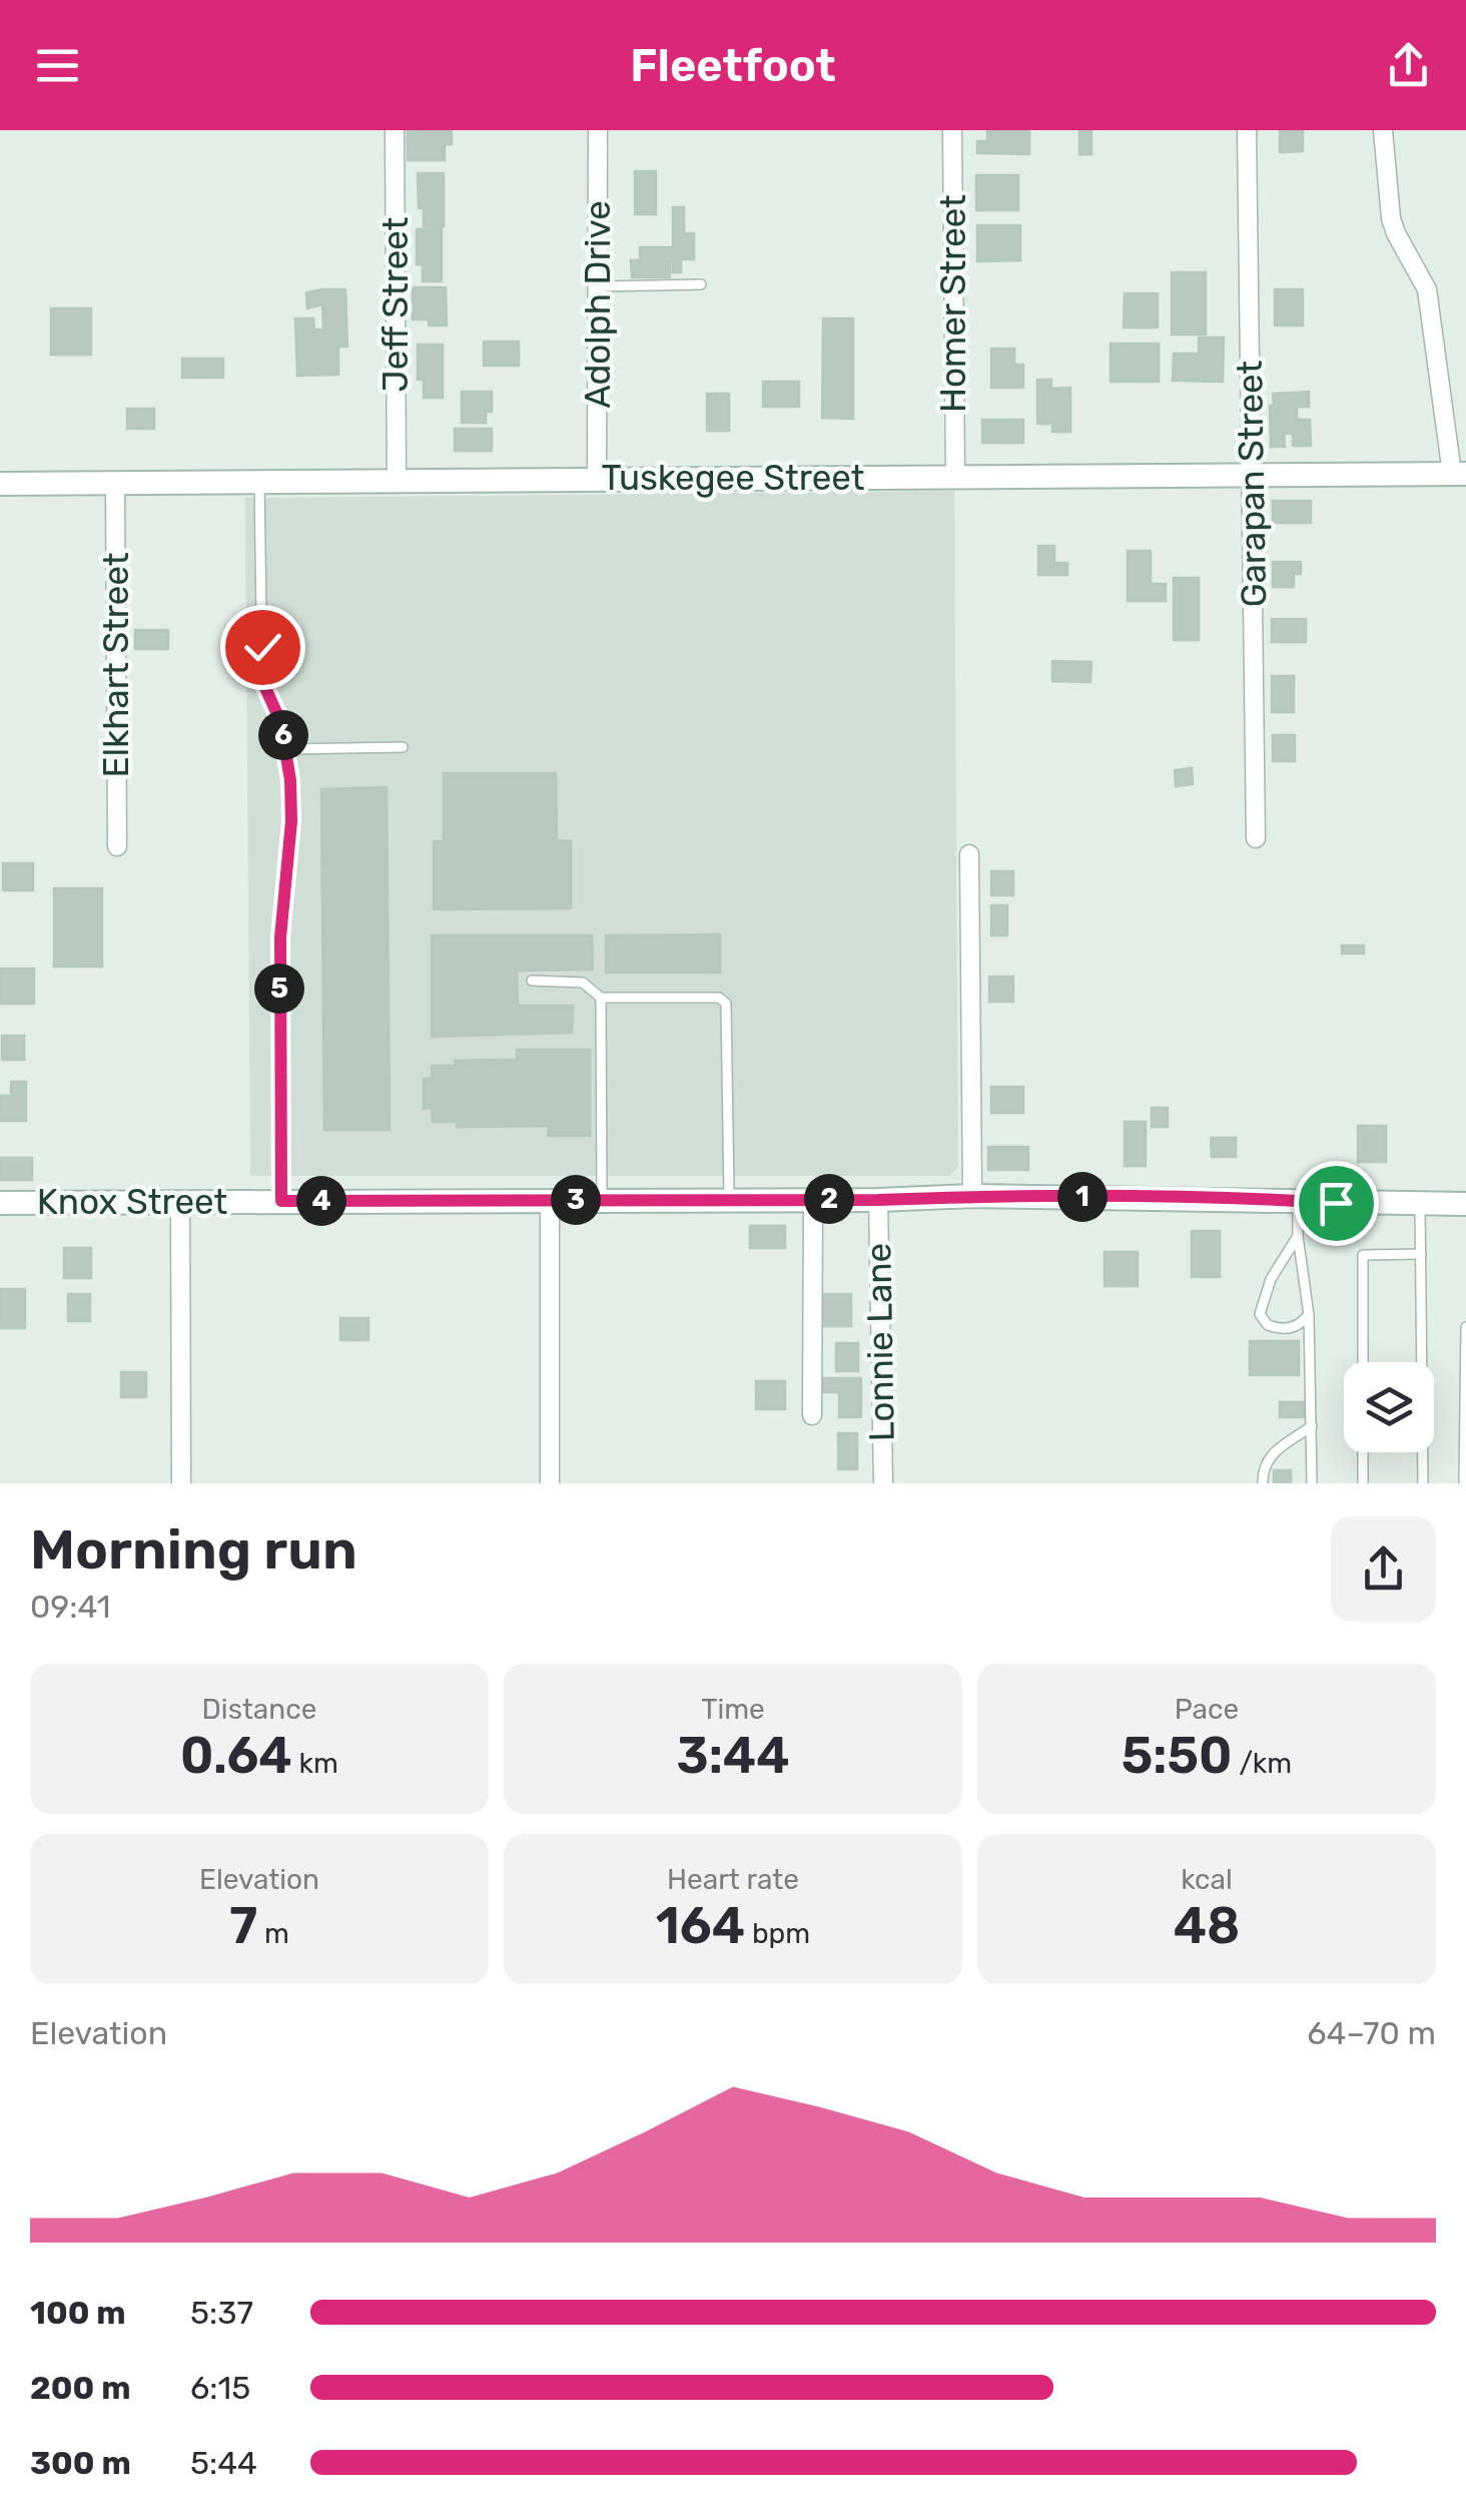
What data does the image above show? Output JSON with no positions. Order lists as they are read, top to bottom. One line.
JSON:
{"streets":{"street":["Homer Street","Jeff Street","Adolph Drive","Tuskegee Street","Garapan Street","Elkhart Street","Knox Street","Lonnie Lane"]},"crossings":[["Homer Street","Tuskegee Street"],["Jeff Street","Tuskegee Street"],["Adolph Drive","Tuskegee Street"],["Tuskegee Street","Garapan Street"],["Tuskegee Street","Elkhart Street"],["Knox Street","Lonnie Lane"]],"page":{"header":"Fleetfoot","pins":["6","5","1","2","3","4"],"heading":["Morning run","09:41"],"stats":[["Distance","0.64 km"],["Time","3:44"],["Pace","5:50 /km"],["Elevation","7 m"],["Heart rate","164 bpm"],["kcal","48"]],"chart":["Elevation","64–70 m"],"list":[{"name":"100 m","note":"5:37"},{"name":"200 m","note":"6:15"},{"name":"300 m","note":"5:44"}]}}
